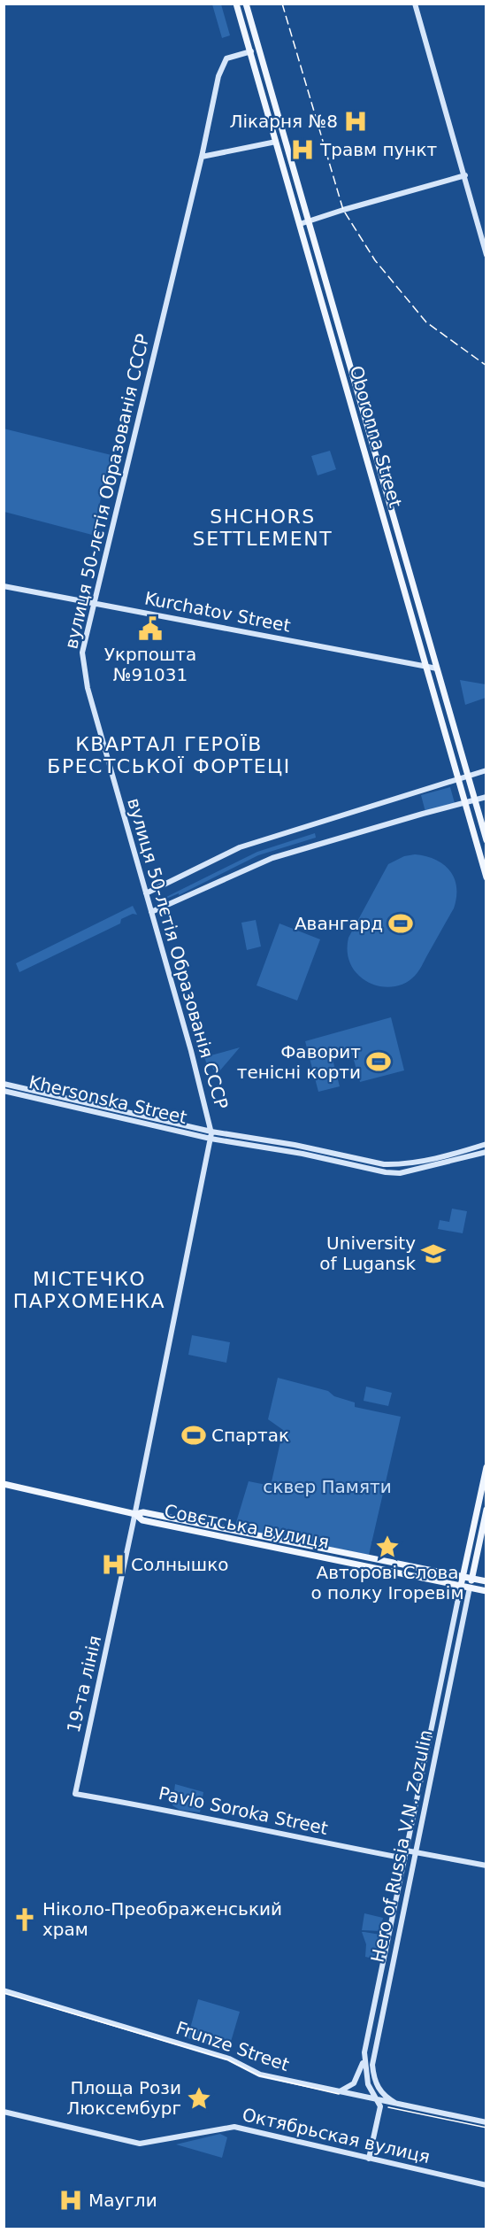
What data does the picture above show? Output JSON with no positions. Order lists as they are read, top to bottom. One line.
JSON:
{"streets":{"main road":["Oboronna Street","Совєтська вулиця"],"street":["вулиця 50-лєтія Образованія СССР","Kurchatov Street","Khersonska Street","19-та лінія","Pavlo Soroka Street","Hero of Russia V.N. Zozulin","Frunze Street","Октябрьская вулиця"]},"crossings":[["Oboronna Street","вулиця 50-лєтія Образованія СССР"],["Oboronna Street","Kurchatov Street"],["вулиця 50-лєтія Образованія СССР","Kurchatov Street"],["вулиця 50-лєтія Образованія СССР","Khersonska Street"],["вулиця 50-лєтія Образованія СССР","Совєтська вулиця"],["вулиця 50-лєтія Образованія СССР","19-та лінія"],["Совєтська вулиця","19-та лінія"],["Совєтська вулиця","Hero of Russia V.N. Zozulin"],["19-та лінія","Pavlo Soroka Street"],["Pavlo Soroka Street","Hero of Russia V.N. Zozulin"],["Hero of Russia V.N. Zozulin","Frunze Street"]],"districts":["SHCHORS SETTLEMENT","КВАРТАЛ ГЕРОЇВ БРЕСТСЬКОЇ ФОРТЕЦІ","МІСТЕЧКО ПАРХОМЕНКА"],"parks":["сквер Памяти"],"places":{"hospital":["Лікарня №8","Травм пункт","Солнышко","Маугли"],"public building":["Укрпошта №91031"],"sports":["Авангард","Фаворит тенісні корти","Спартак"],"school or university":["University of Lugansk"],"place":["Авторові Слова о полку Ігоревім","Площа Рози Люксембург"],"church":["Ніколо-Преображенський храм"]}}
